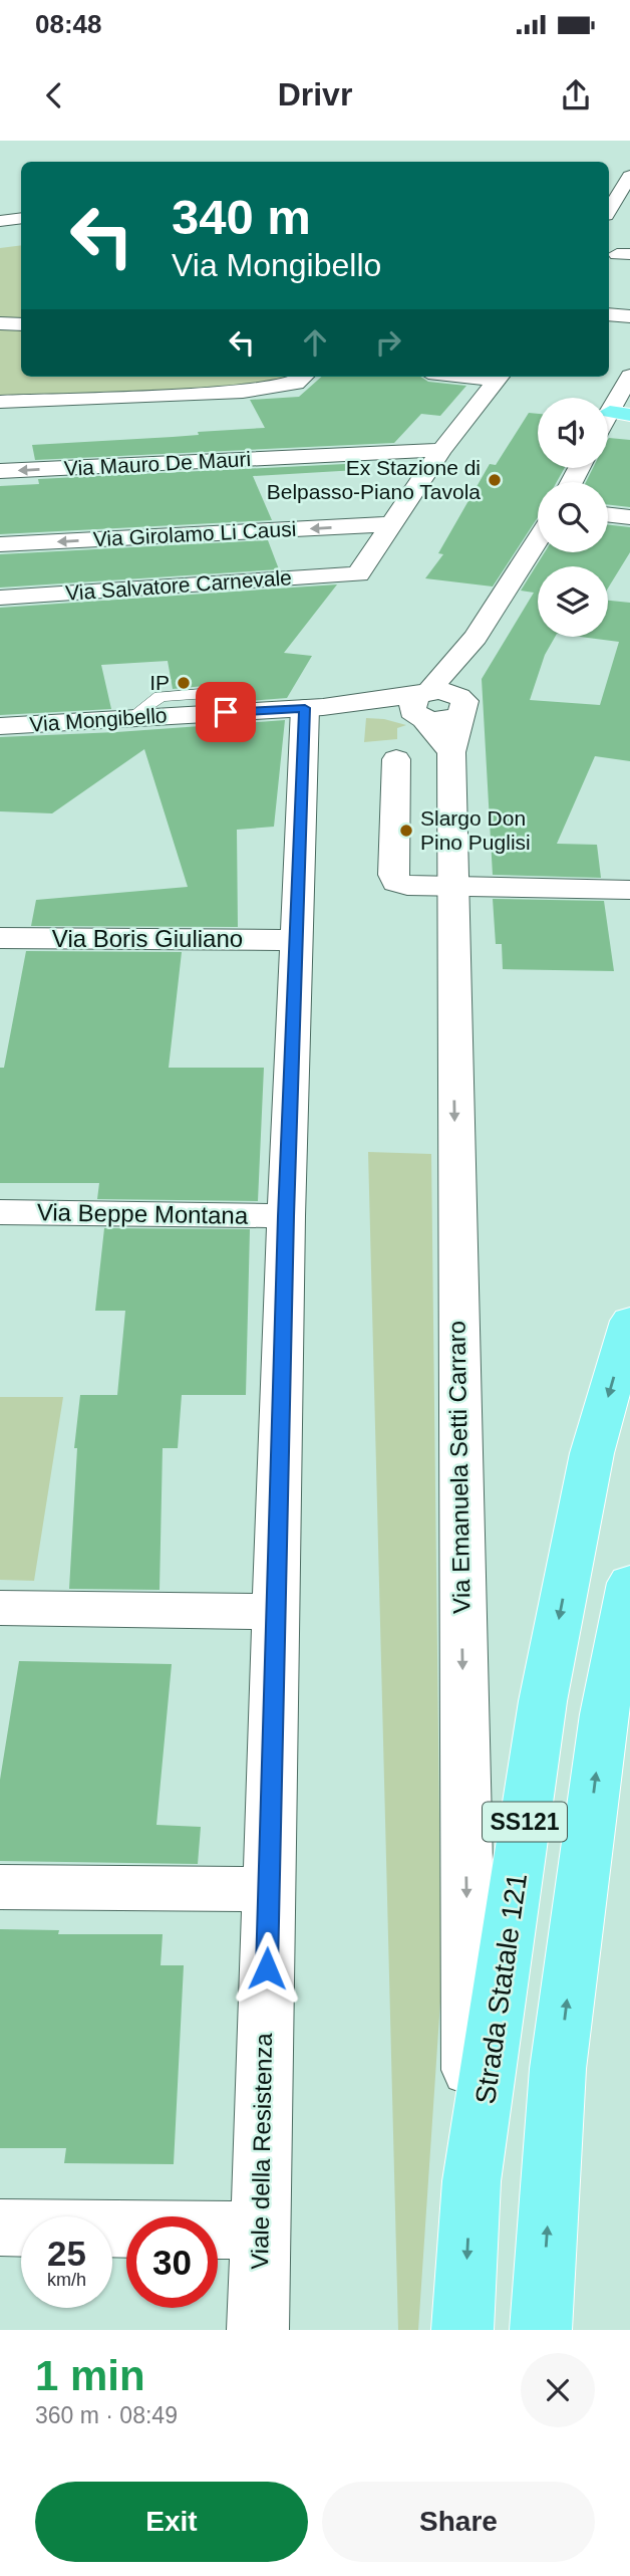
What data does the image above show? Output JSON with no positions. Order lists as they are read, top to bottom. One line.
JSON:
{"streets":{"main road":["SS121","Strada Statale 121"],"street":["Via Mauro De Mauri","Via Girolamo Li Causi","Via Salvatore Carnevale","Via Mongibello","Via Boris Giuliano","Via Beppe Montana","Via Emanuela Setti Carraro","Viale della Resistenza"]},"crossings":[["Via Girolamo Li Causi","Via Salvatore Carnevale"],["Via Mongibello","Via Emanuela Setti Carraro"],["Via Mongibello","Viale della Resistenza"],["Via Boris Giuliano","Viale della Resistenza"],["Via Beppe Montana","Viale della Resistenza"],["Via Emanuela Setti Carraro","Strada Statale 121"]],"one_way":["Via Emanuela Setti Carraro"],"places":["Ex Stazione di Belpasso-Piano Tavola","IP","Slargo Don Pino Puglisi"],"page":{"status":"08:48","header":"Drivr","turn":["340 m","Via Mongibello"],"speed":"25 km/h","limit":"30","heading":["1 min","360 m · 08:49"],"buttons":["Exit","Share"]}}
